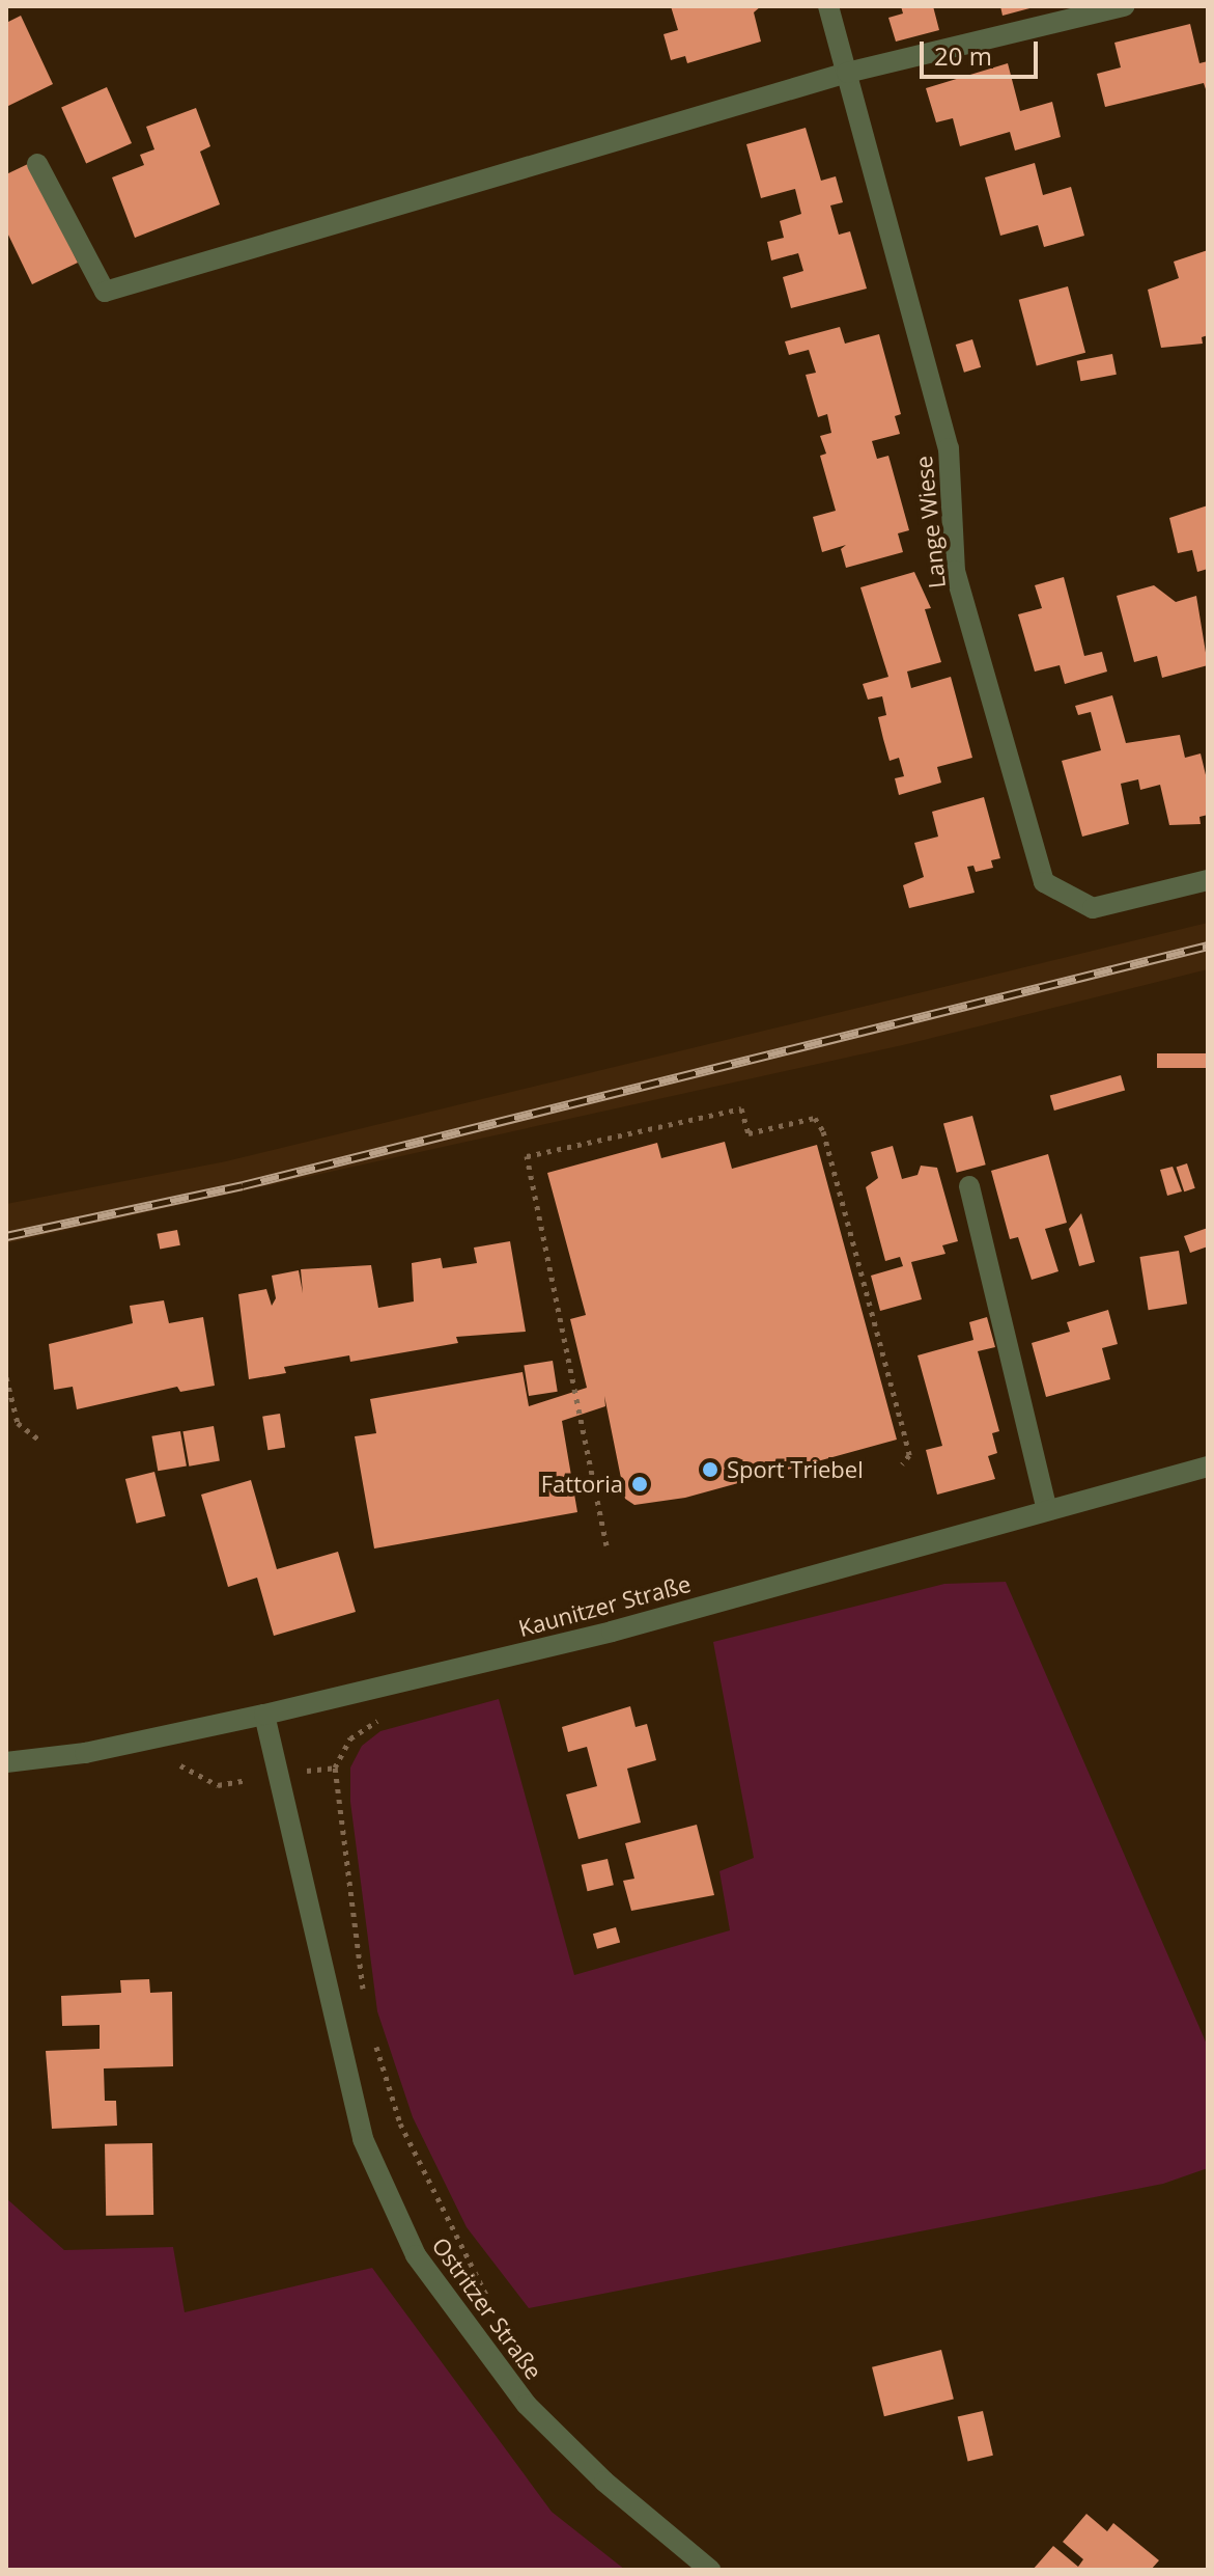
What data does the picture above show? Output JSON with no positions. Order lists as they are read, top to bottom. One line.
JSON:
{"streets":{"street":["Lange Wiese","Kaunitzer Straße","Ostritzer Straße"]},"crossings":[["Kaunitzer Straße","Ostritzer Straße"]],"places":["Sport Triebel","Fattoria"],"scale_bar":"20 m"}
